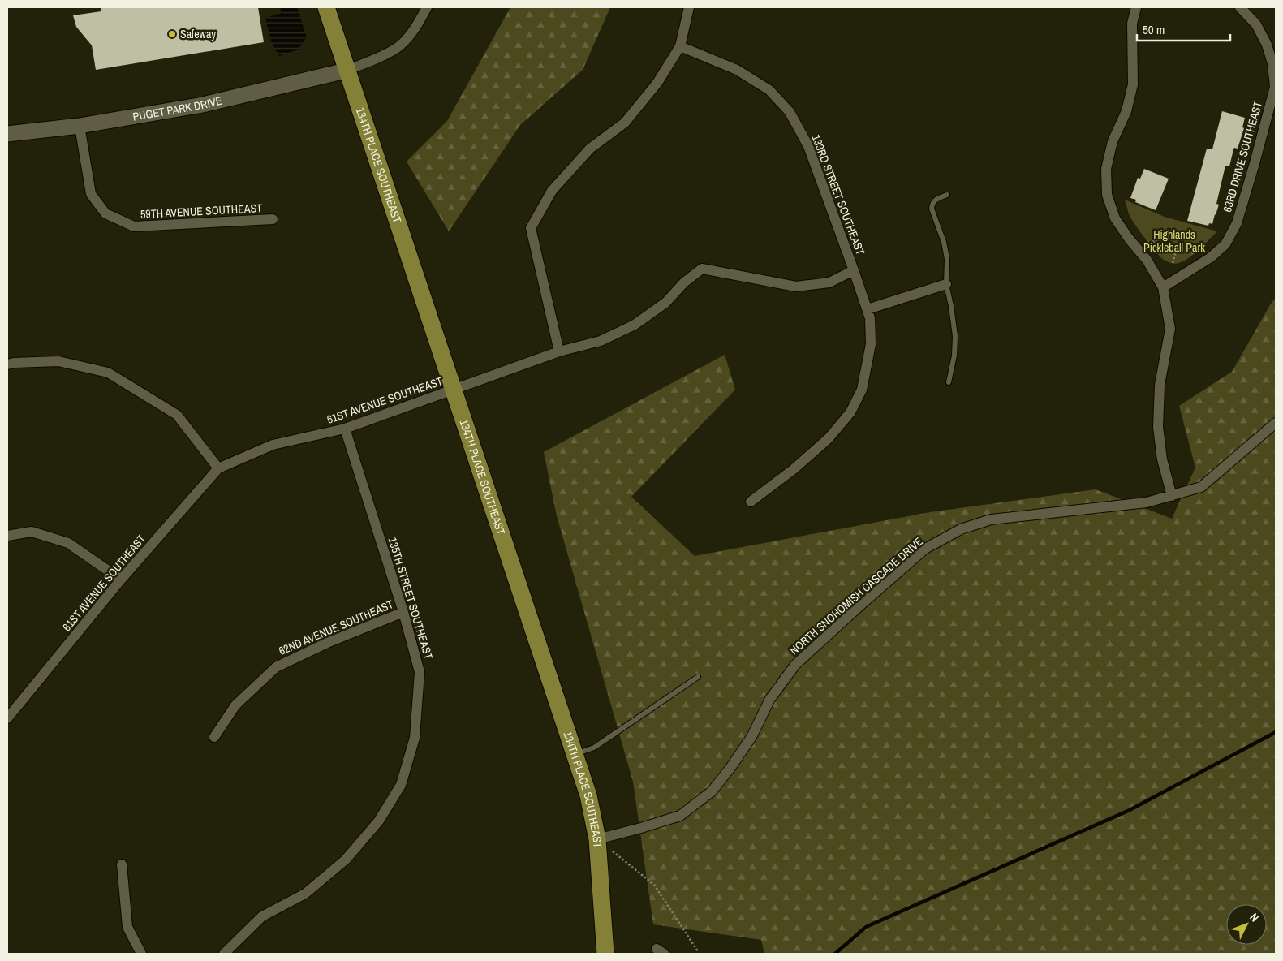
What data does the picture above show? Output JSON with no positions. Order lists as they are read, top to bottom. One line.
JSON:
{"streets":{"main road":["134TH PLACE SOUTHEAST"],"street":["PUGET PARK DRIVE","63RD DRIVE SOUTHEAST","133RD STREET SOUTHEAST","59TH AVENUE SOUTHEAST","61ST AVENUE SOUTHEAST","NORTH SNOHOMISH CASCADE DRIVE","135TH STREET SOUTHEAST","62ND AVENUE SOUTHEAST"]},"crossings":[["PUGET PARK DRIVE","134TH PLACE SOUTHEAST"],["PUGET PARK DRIVE","59TH AVENUE SOUTHEAST"],["134TH PLACE SOUTHEAST","61ST AVENUE SOUTHEAST"],["134TH PLACE SOUTHEAST","NORTH SNOHOMISH CASCADE DRIVE"],["133RD STREET SOUTHEAST","61ST AVENUE SOUTHEAST"],["61ST AVENUE SOUTHEAST","135TH STREET SOUTHEAST"],["135TH STREET SOUTHEAST","62ND AVENUE SOUTHEAST"]],"parks":["Highlands Pickleball Park"],"places":["Safeway"],"scale_bar":"50 m","north":"top right"}
